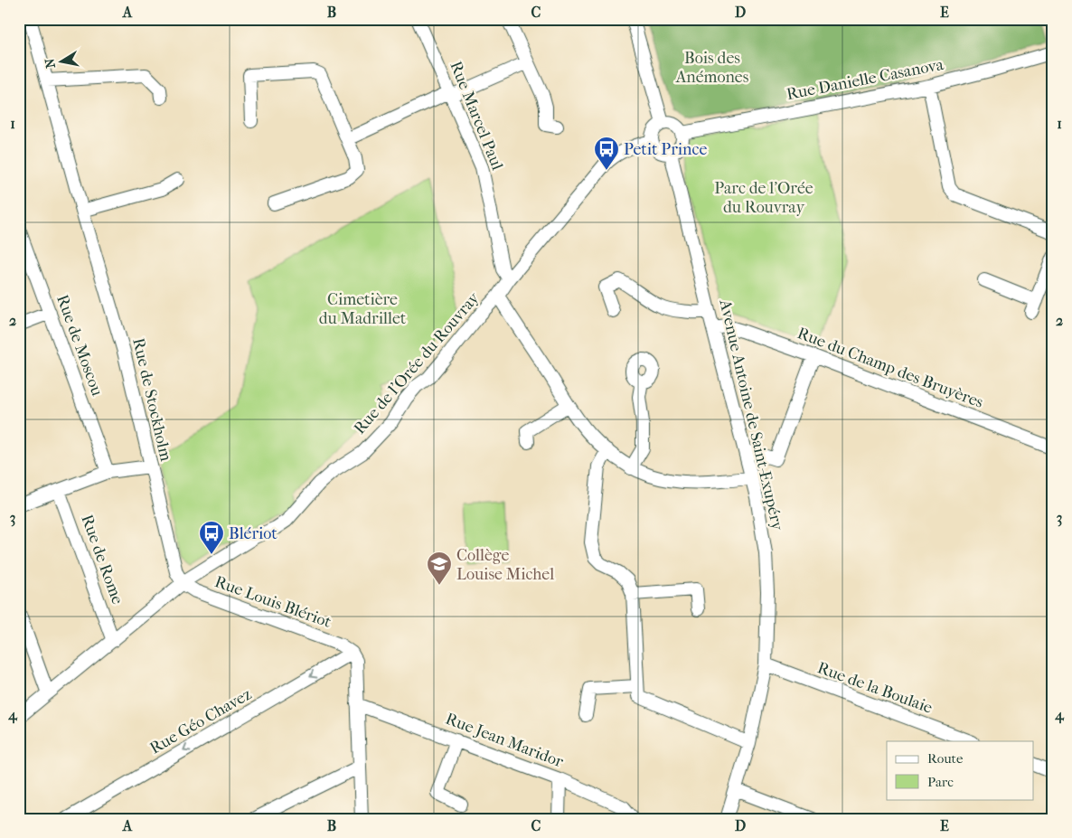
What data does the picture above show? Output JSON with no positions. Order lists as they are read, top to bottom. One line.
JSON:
{"streets":{"street":["Rue Danielle Casanova","Rue Marcel Paul","Rue de Moscou","Rue de l'Orée du Rouvray","Rue du Champ des Bruyères","Rue de Stockholm","Avenue Antoine de Saint-Exupéry","Rue de Rome","Rue Louis Blériot","Rue de la Boulaie","Rue Géo Chavez","Rue Jean Maridor"]},"crossings":[["Rue Danielle Casanova","Rue de l'Orée du Rouvray"],["Rue Danielle Casanova","Avenue Antoine de Saint-Exupéry"],["Rue Marcel Paul","Rue de l'Orée du Rouvray"],["Rue de l'Orée du Rouvray","Rue de Stockholm"],["Rue de l'Orée du Rouvray","Avenue Antoine de Saint-Exupéry"],["Rue de l'Orée du Rouvray","Rue Louis Blériot"],["Rue du Champ des Bruyères","Avenue Antoine de Saint-Exupéry"],["Rue de Stockholm","Rue Louis Blériot"],["Avenue Antoine de Saint-Exupéry","Rue de la Boulaie"],["Rue Louis Blériot","Rue Géo Chavez"]],"parks":["Bois des Anémones","Parc de l'Orée du Rouvray","Cimetière du Madrillet"],"places":{"bus stop":["Petit Prince","Blériot"],"school or university":["Collège Louise Michel"]},"legend":["Route","Parc"],"north":"left","grid":{"columns":["A","B","C","D","E"],"rows":["1","2","3","4"]}}
